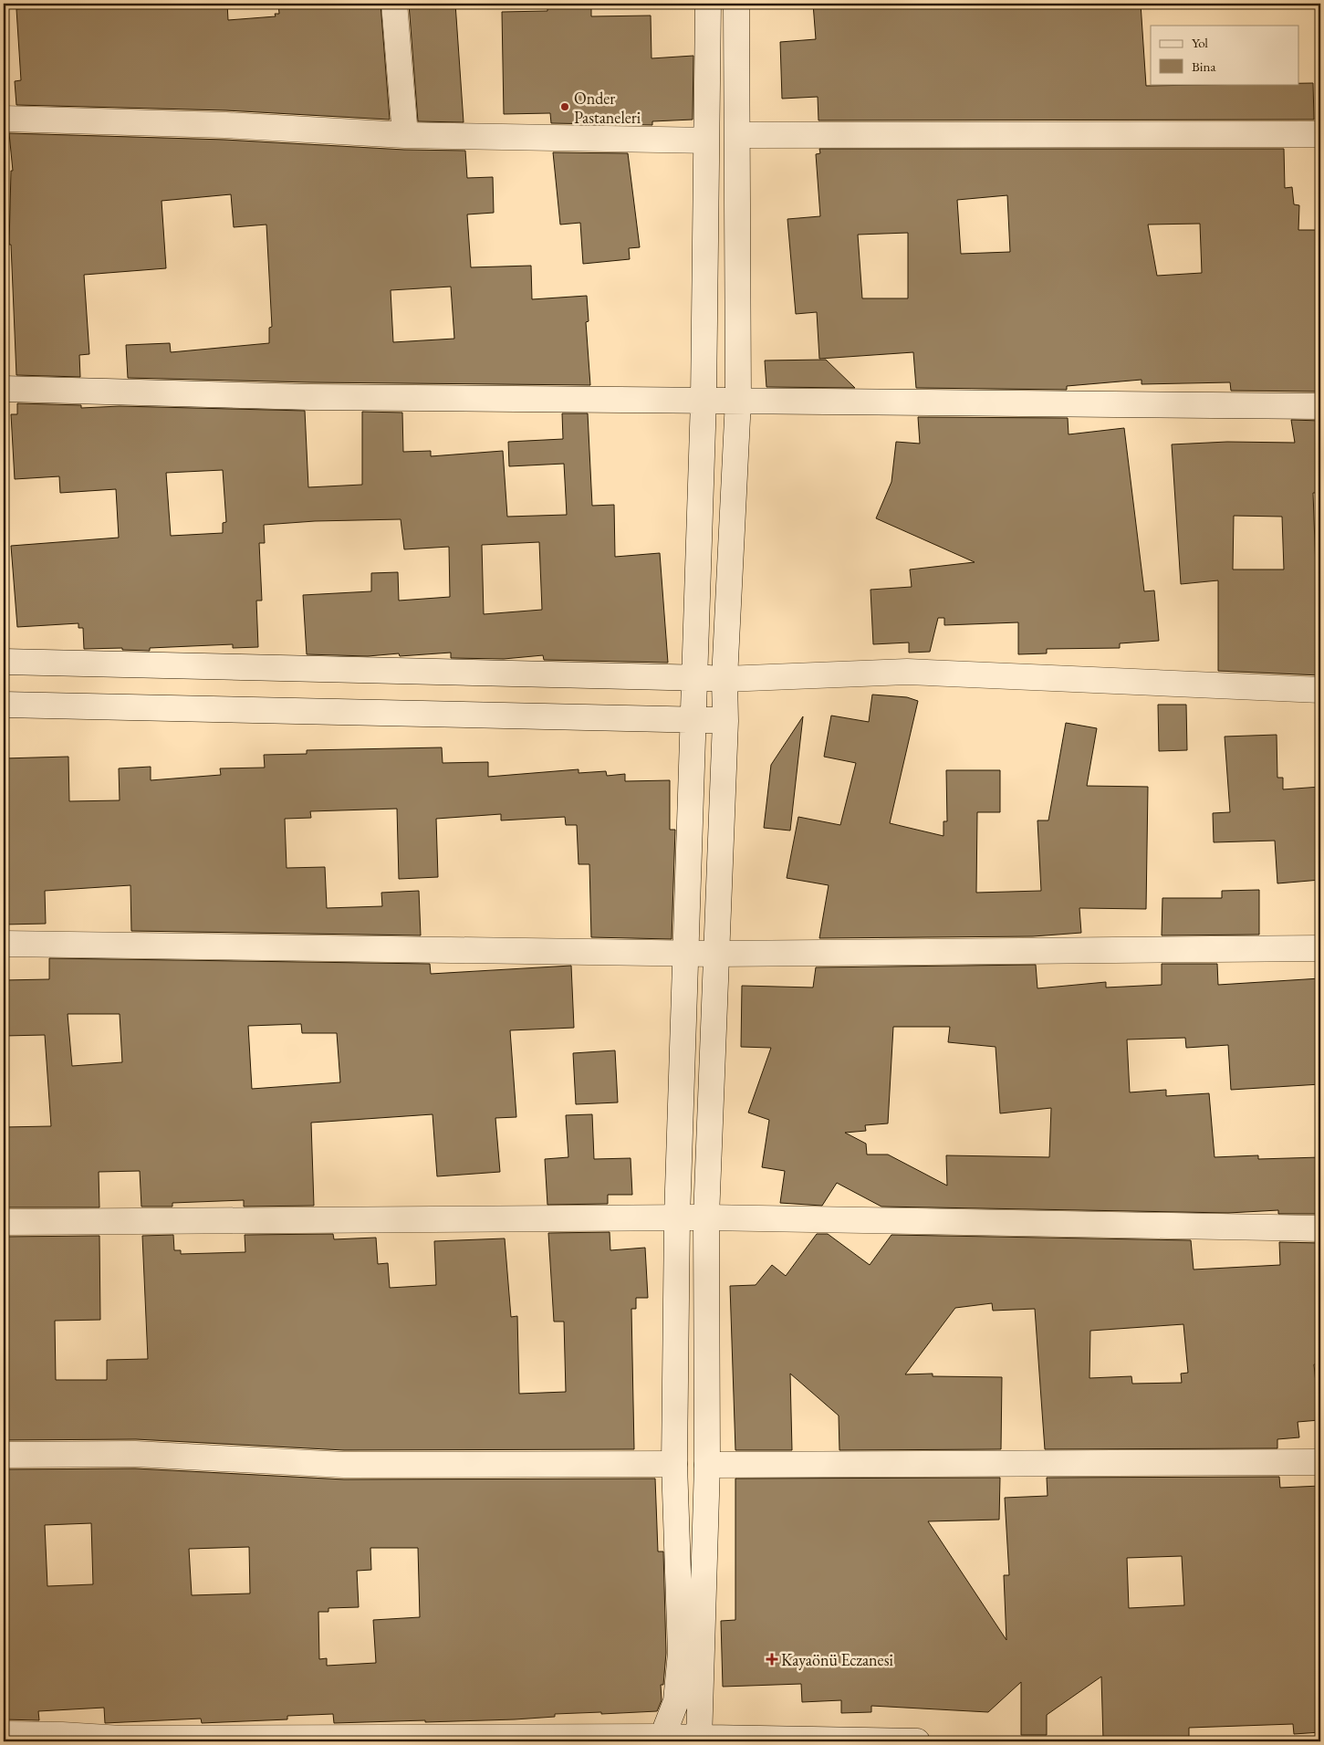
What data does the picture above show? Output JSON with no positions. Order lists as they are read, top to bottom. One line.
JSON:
{"places":{"other":["Onder Pastaneleri"],"health":["Kayaönü Eczanesi"]},"legend":["Yol","Bina"]}
